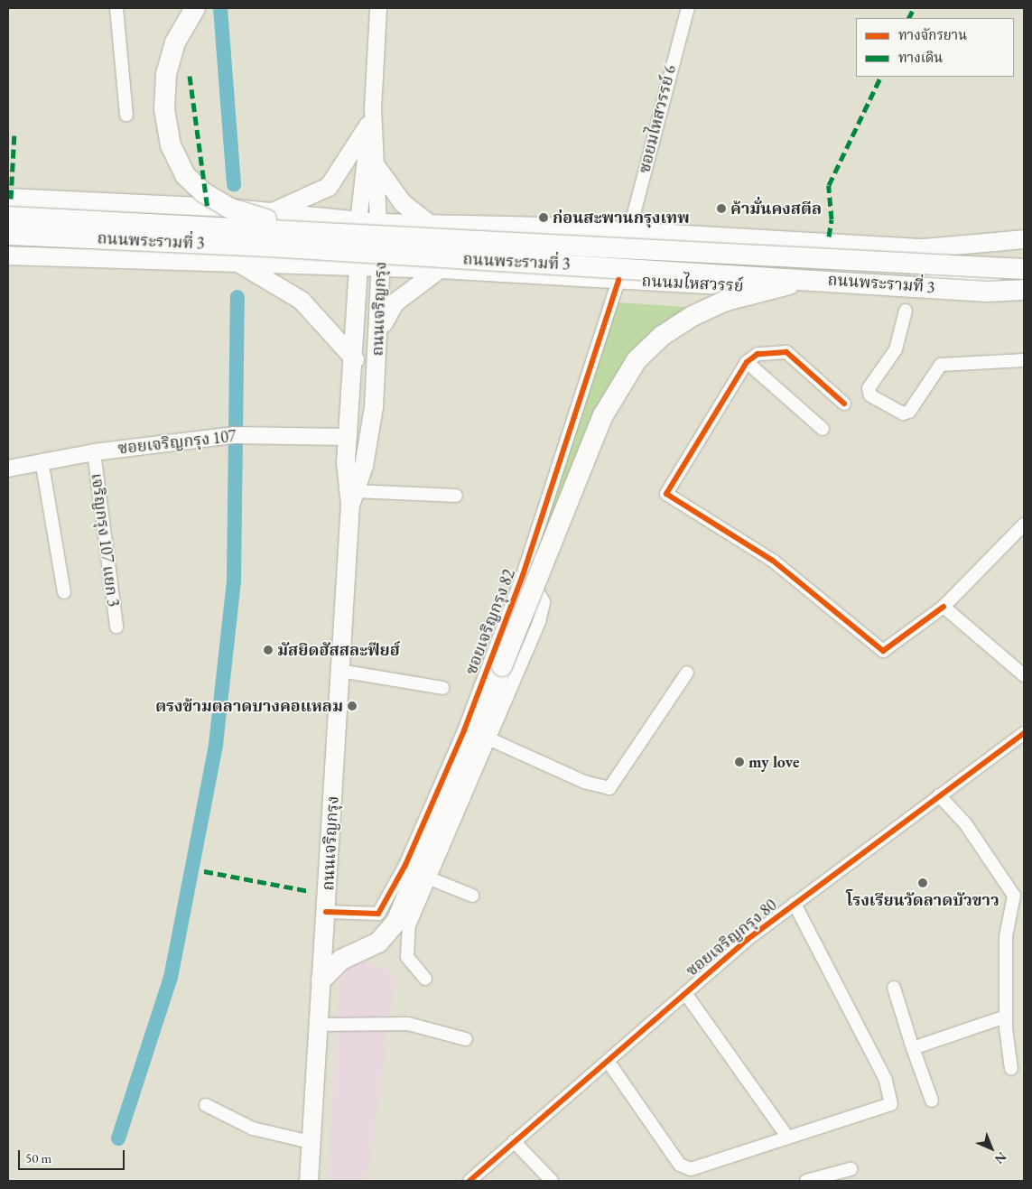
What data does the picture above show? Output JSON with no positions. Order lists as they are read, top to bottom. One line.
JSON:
{"streets":{"main road":["ถนนพระรามที่ 3","ถนนมไหสวรรย์","ถนนเจริญกรุง"],"street":["ซอยมไหสวรรย์ 6","ซอยเจริญกรุง 107","เจริญกรุง 107 แยก 3","ซอยเจริญกรุง 82","ซอยเจริญกรุง 80"]},"crossings":[["ถนนพระรามที่ 3","ถนนมไหสวรรย์"],["ถนนพระรามที่ 3","ถนนเจริญกรุง"],["ถนนมไหสวรรย์","ถนนเจริญกรุง"],["ถนนมไหสวรรย์","ซอยเจริญกรุง 82"],["ถนนเจริญกรุง","ซอยเจริญกรุง 107"],["ถนนเจริญกรุง","ซอยเจริญกรุง 82"],["ซอยเจริญกรุง 107","เจริญกรุง 107 แยก 3"]],"places":["ค้ามั่นคงสตีล","ก่อนสะพานกรุงเทพ","มัสยิดฮัสสละฟียฮ์","ตรงข้ามตลาดบางคอแหลม","my love","โรงเรียนวัดลาดบัวขาว"],"legend":["ทางจักรยาน","ทางเดิน"],"scale_bar":"50 m","north":"bottom right"}
